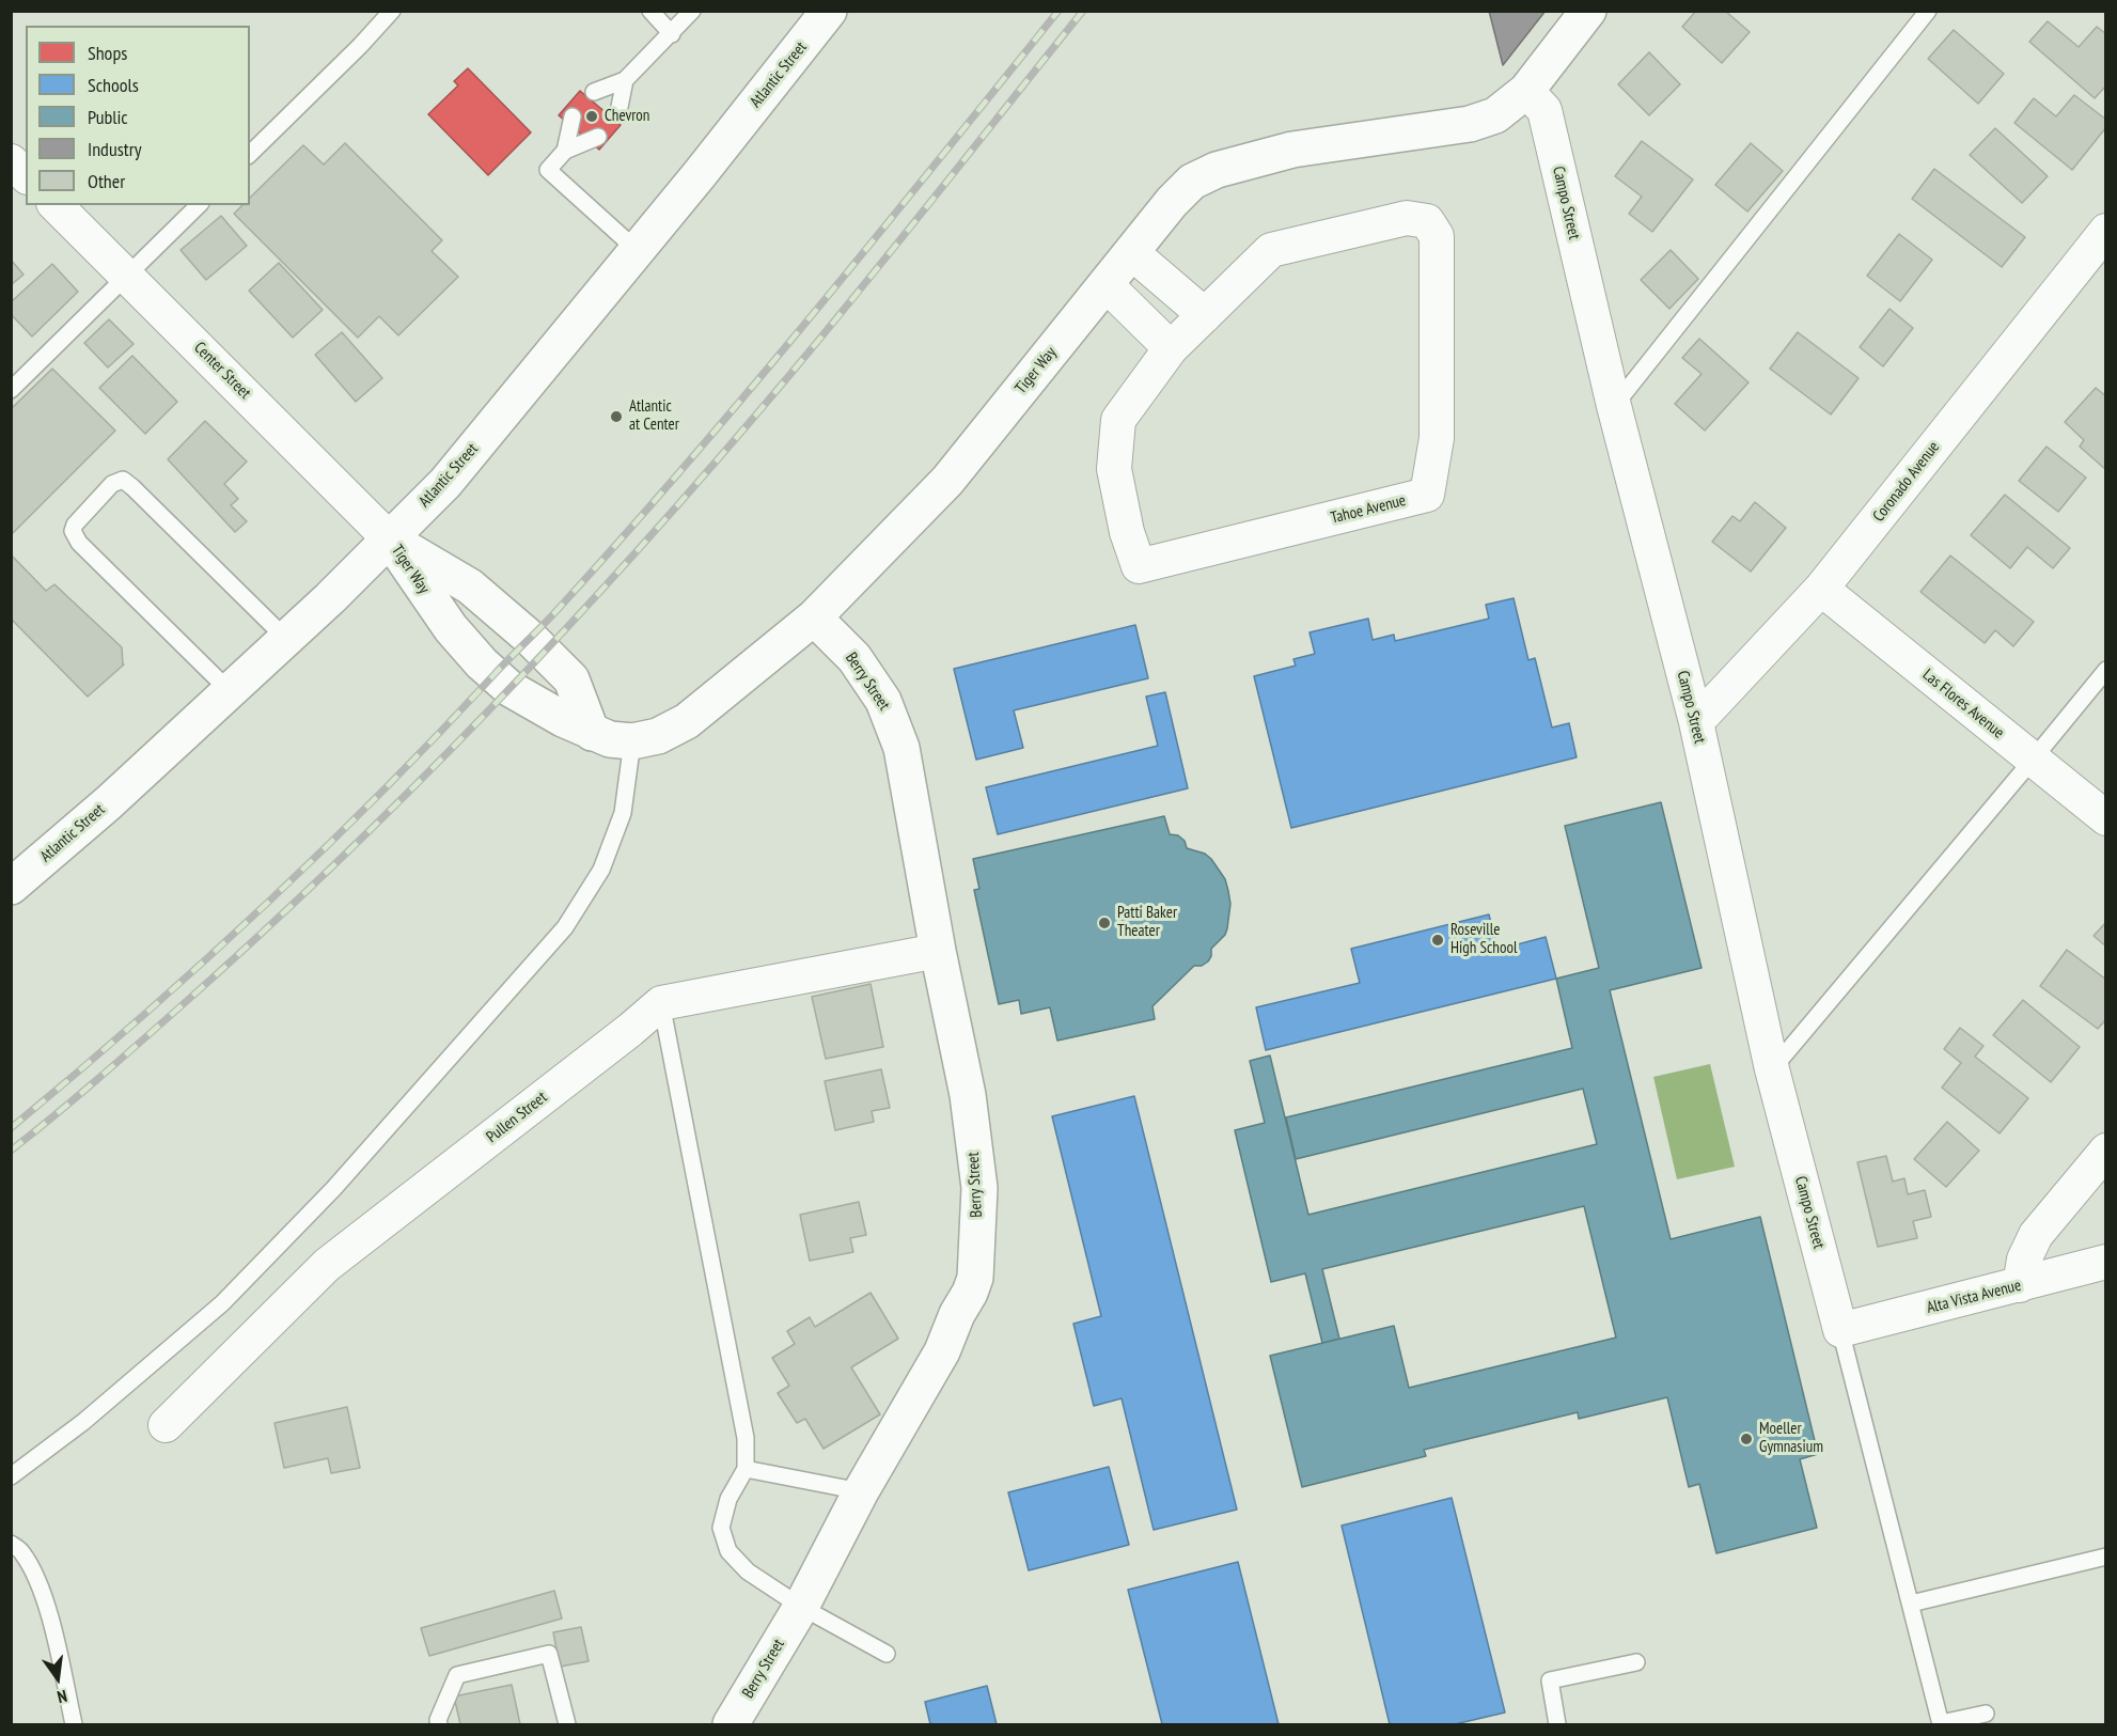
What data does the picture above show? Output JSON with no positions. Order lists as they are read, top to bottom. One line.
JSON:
{"streets":{"street":["Atlantic Street","Campo Street","Center Street","Tiger Way","Coronado Avenue","Tahoe Avenue","Berry Street","Las Flores Avenue","Pullen Street","Alta Vista Avenue"]},"crossings":[["Atlantic Street","Center Street"],["Atlantic Street","Tiger Way"],["Campo Street","Tiger Way"],["Campo Street","Coronado Avenue"],["Campo Street","Alta Vista Avenue"],["Center Street","Tiger Way"],["Tiger Way","Berry Street"],["Coronado Avenue","Las Flores Avenue"]],"places":["Chevron","Atlantic at Center","Patti Baker Theater","Roseville High School","Moeller Gymnasium"],"legend":["Shops","Schools","Public","Industry","Other"],"north":"bottom"}
